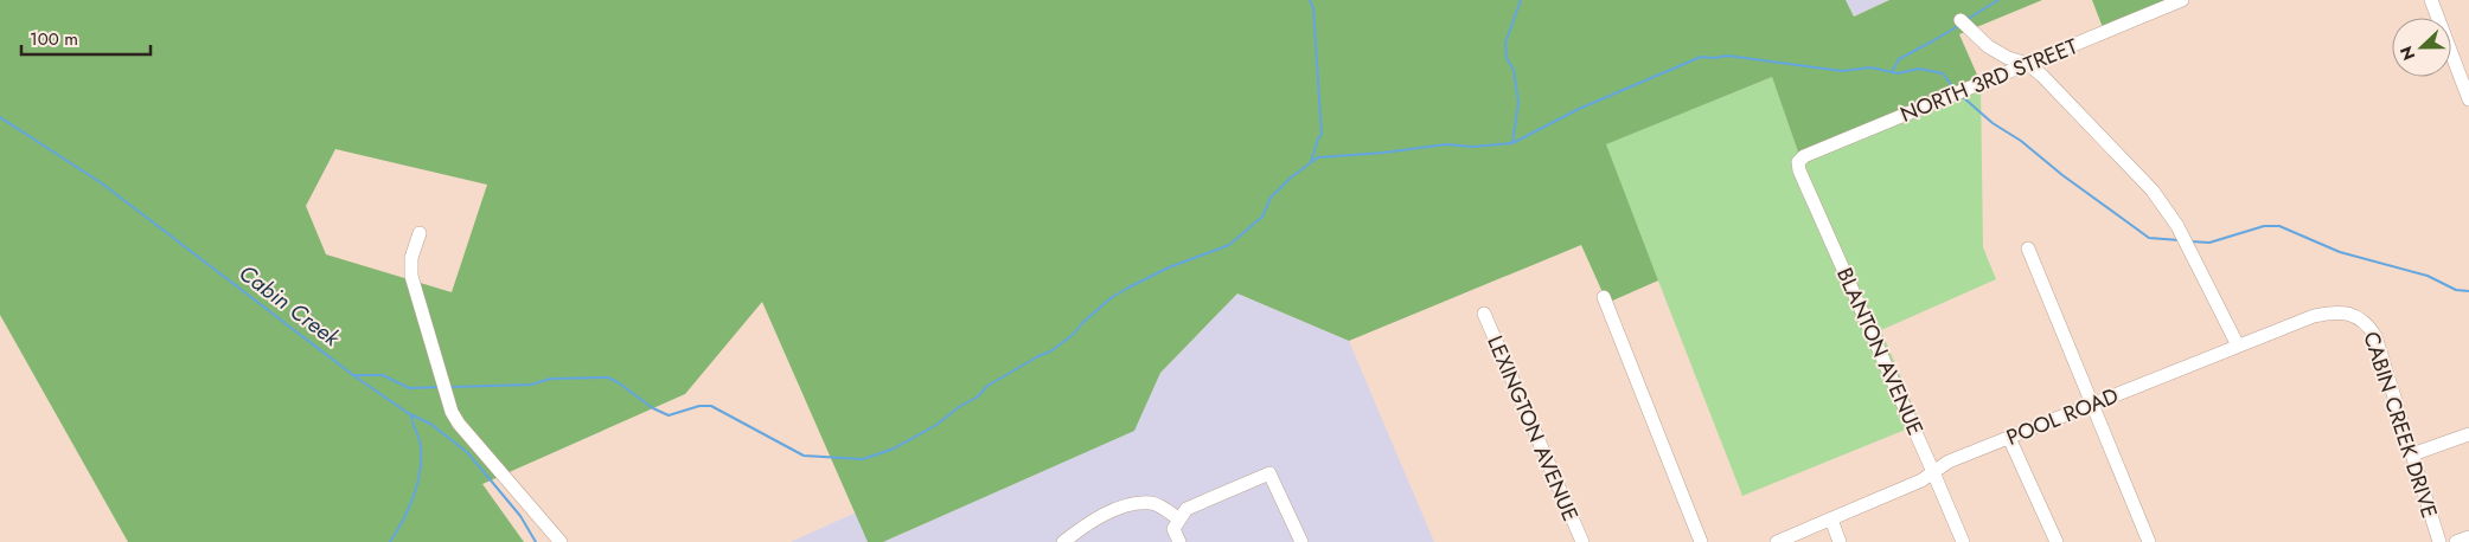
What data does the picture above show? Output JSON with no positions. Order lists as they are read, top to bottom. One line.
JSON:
{"streets":{"street":["NORTH 3RD STREET","BLANTON AVENUE","POOL ROAD","CABIN CREEK DRIVE","LEXINGTON AVENUE"]},"crossings":[["NORTH 3RD STREET","BLANTON AVENUE"],["BLANTON AVENUE","POOL ROAD"],["POOL ROAD","CABIN CREEK DRIVE"]],"water":["Cabin Creek"],"scale_bar":"100 m","north":"left"}
